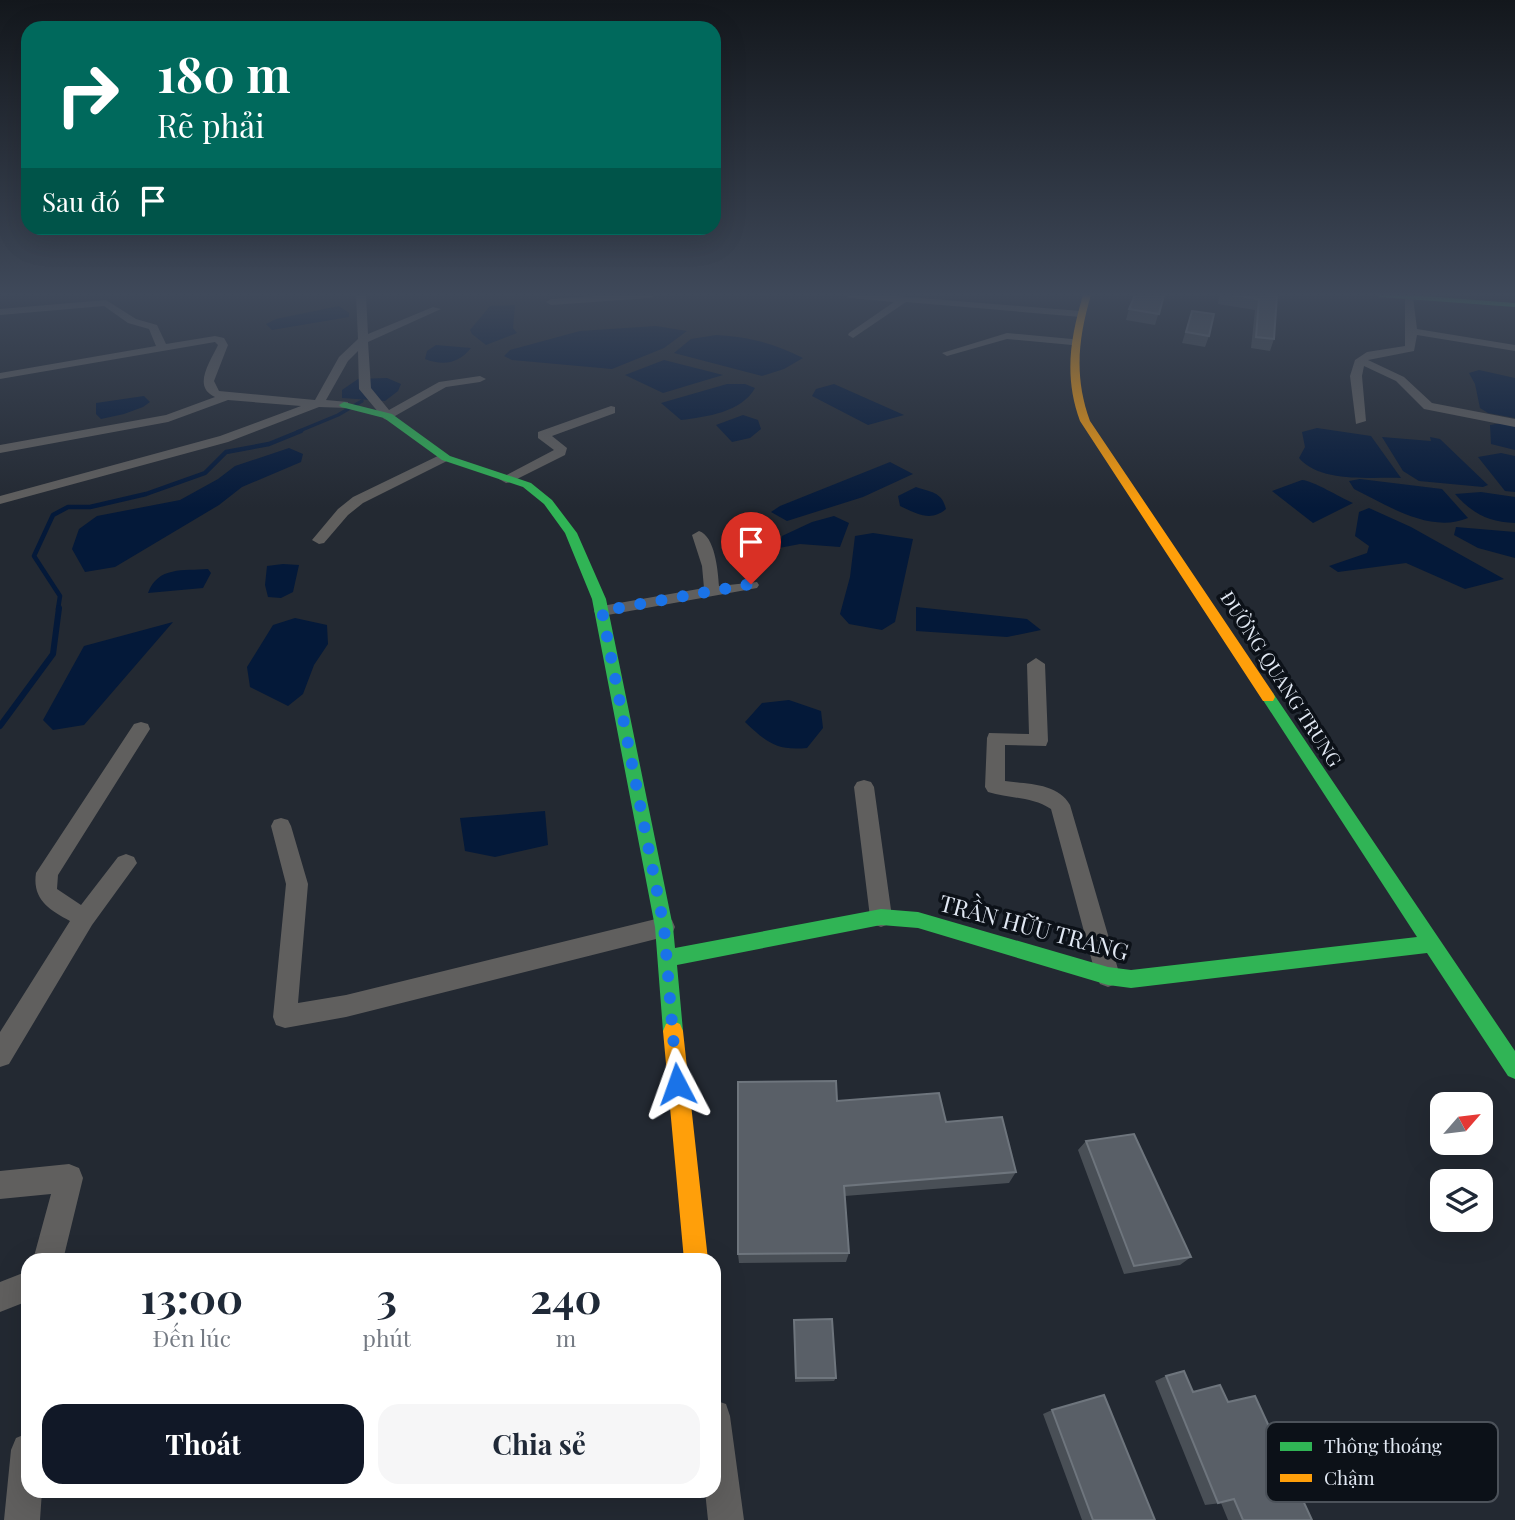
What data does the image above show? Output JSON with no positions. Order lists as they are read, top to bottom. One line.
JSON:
{"streets":{"street":["ĐƯỜNG QUANG TRUNG","TRẦN HỮU TRANG"]},"crossings":[["ĐƯỜNG QUANG TRUNG","TRẦN HỮU TRANG"]],"legend":["Thông thoáng","Chậm"],"north":"top right","page":{"turn":["180 m","Rẽ phải"],"then":"Sau đó","eta":["13:00","Đến lúc","3","phút","240","m"],"buttons":["Thoát","Chia sẻ"]}}
